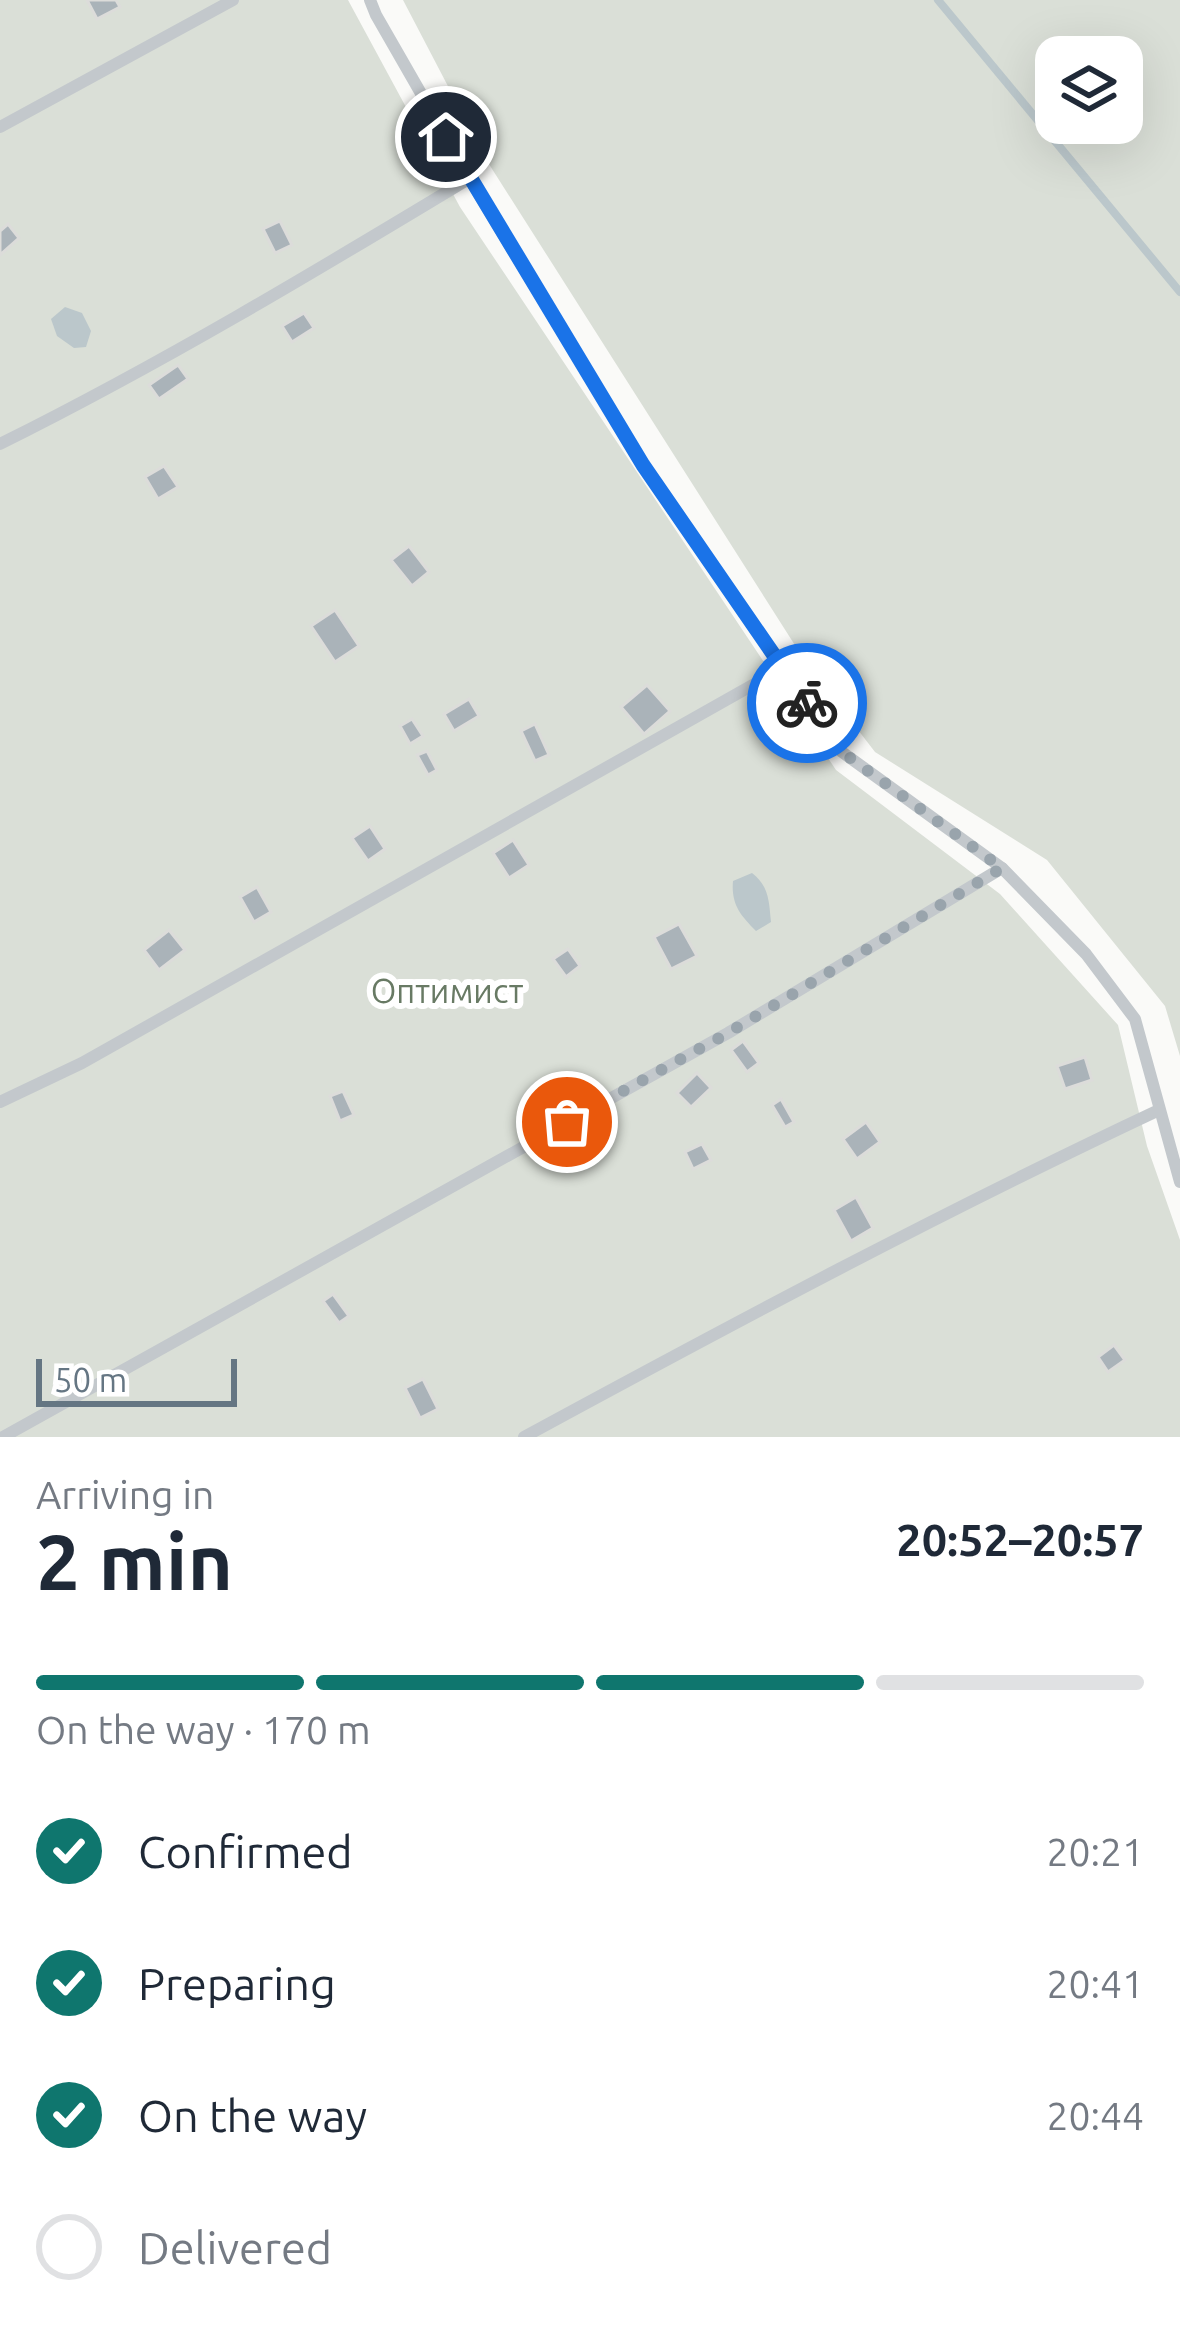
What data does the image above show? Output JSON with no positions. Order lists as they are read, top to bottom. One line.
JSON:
{"parks":["Оптимист"],"scale_bar":"50 m","page":{"scale":"50 m","heading":["2 min","Arriving in","20:52–20:57"],"bar":"On the way · 170 m","list":[["Confirmed","20:21"],["Preparing","20:41"],["On the way","20:44"],"Delivered"]}}
